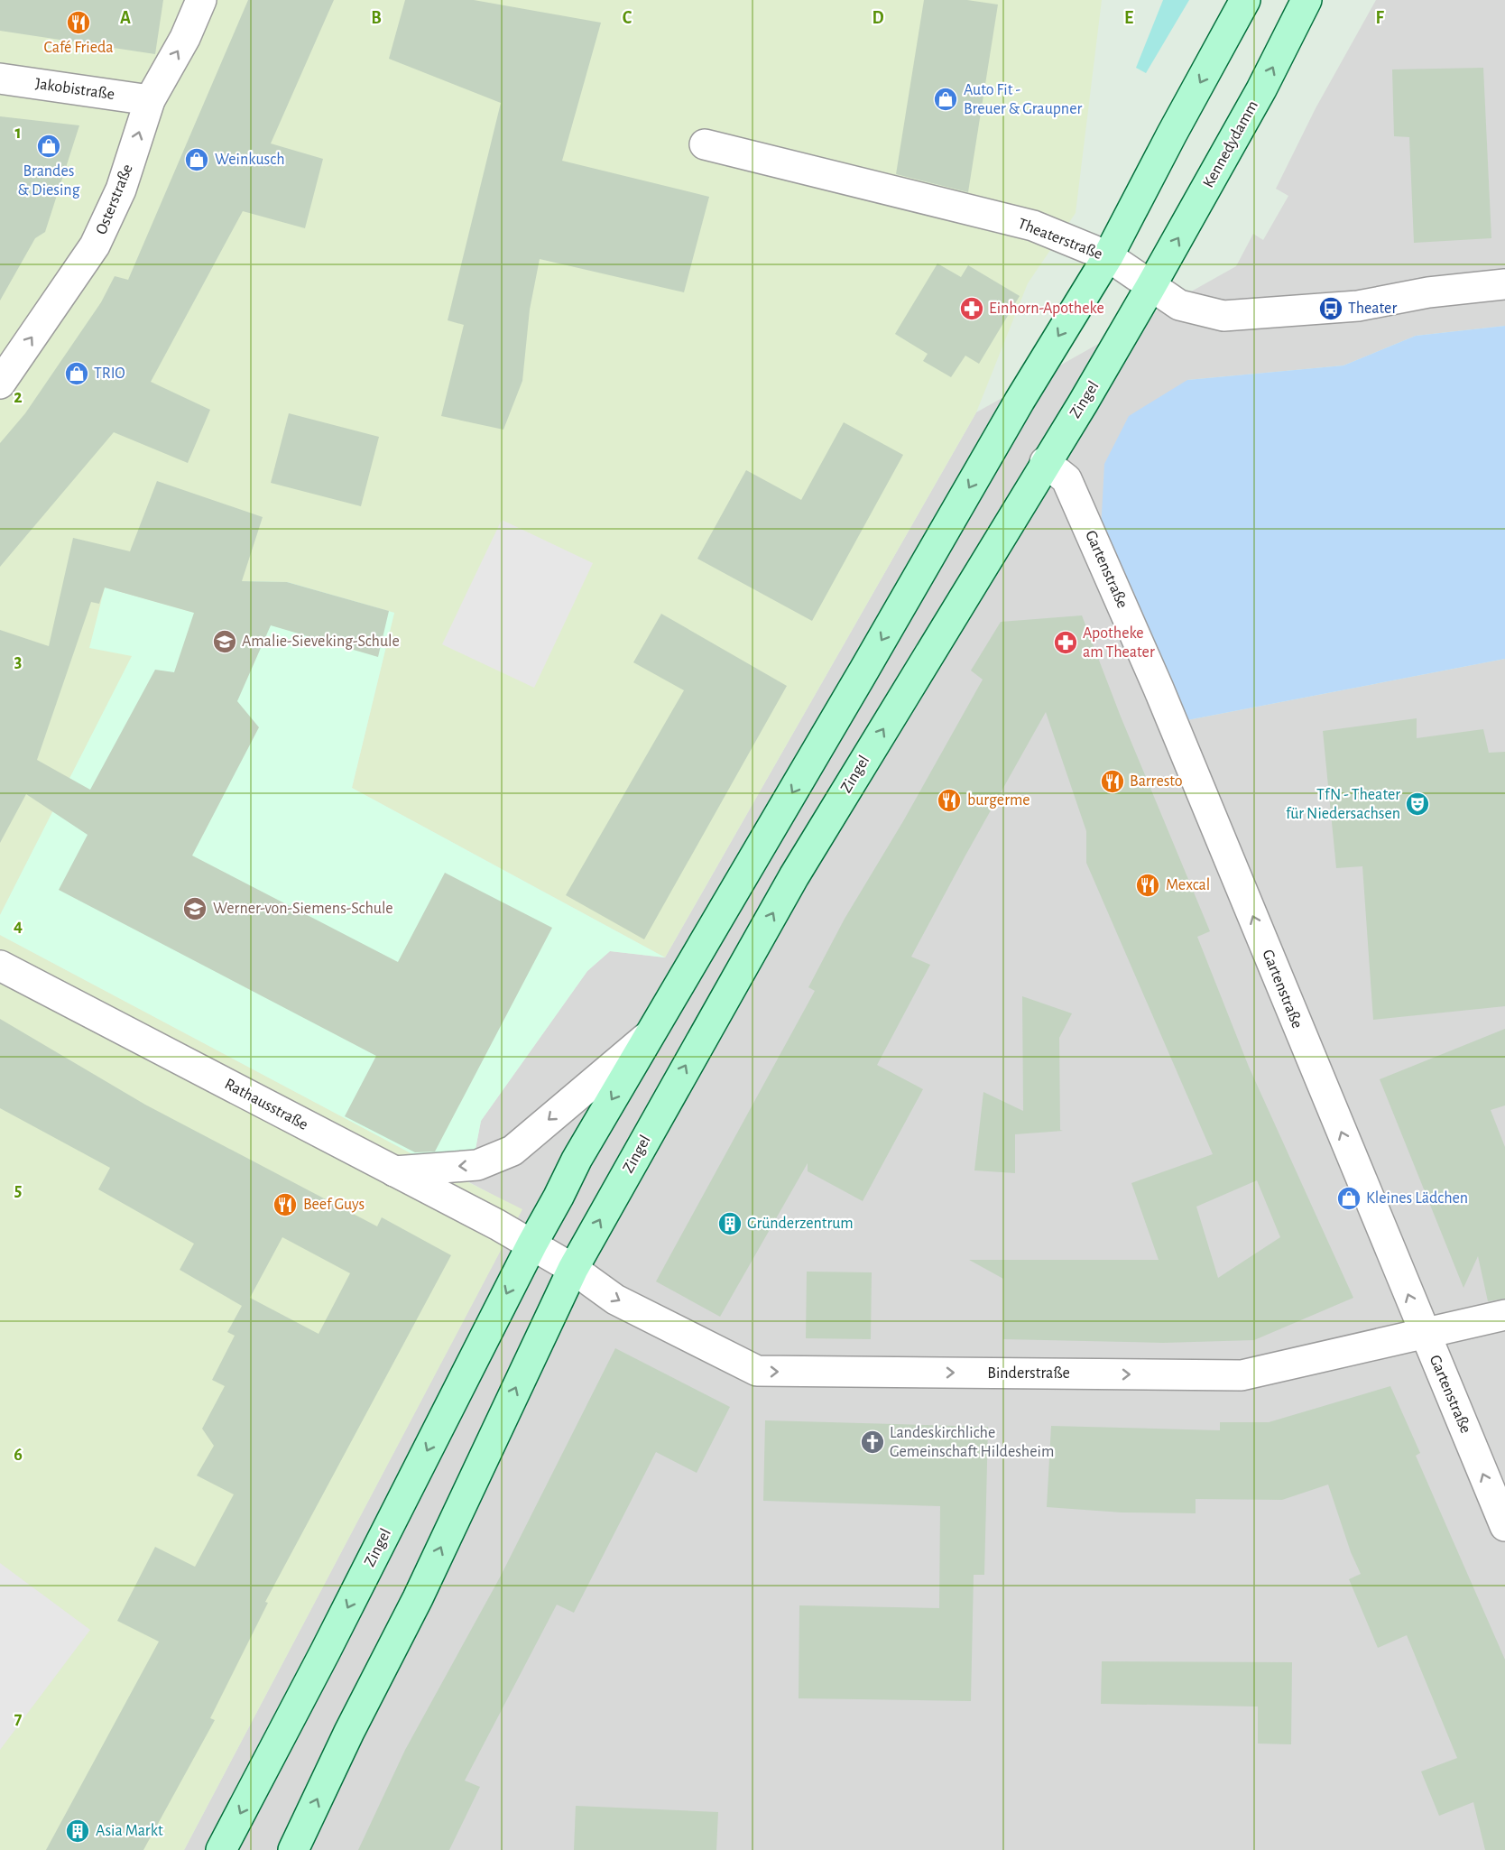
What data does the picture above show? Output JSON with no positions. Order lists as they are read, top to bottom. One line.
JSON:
{"streets":{"main road":["Kennedydamm","Zingel"],"street":["Jakobistraße","Osterstraße","Theaterstraße","Gartenstraße","Rathausstraße","Binderstraße"]},"crossings":[["Jakobistraße","Osterstraße"],["Kennedydamm","Theaterstraße"],["Kennedydamm","Zingel"],["Theaterstraße","Zingel"],["Zingel","Gartenstraße"],["Zingel","Rathausstraße"],["Zingel","Binderstraße"],["Gartenstraße","Binderstraße"]],"one_way":["Osterstraße","Gartenstraße","Binderstraße"],"places":{"restaurant":["Café Frieda","Barresto","burgerme","Mexcal","Beef Guys"],"shop":["Auto Fit - Breuer & Graupner","Brandes & Diesing","Weinkusch","TRIO","Kleines Lädchen"],"pharmacy":["Einhorn-Apotheke","Apotheke am Theater"],"bus stop":["Theater"],"school or university":["Amalie-Sieveking-Schule","Werner-von-Siemens-Schule"],"theatre":["TfN - Theater für Niedersachsen"],"building":["Gründerzentrum","Asia Markt"],"church":["Landeskirchliche Gemeinschaft Hildesheim"]},"grid":{"columns":["A","B","C","D","E","F"],"rows":["1","2","3","4","5","6","7"]}}
